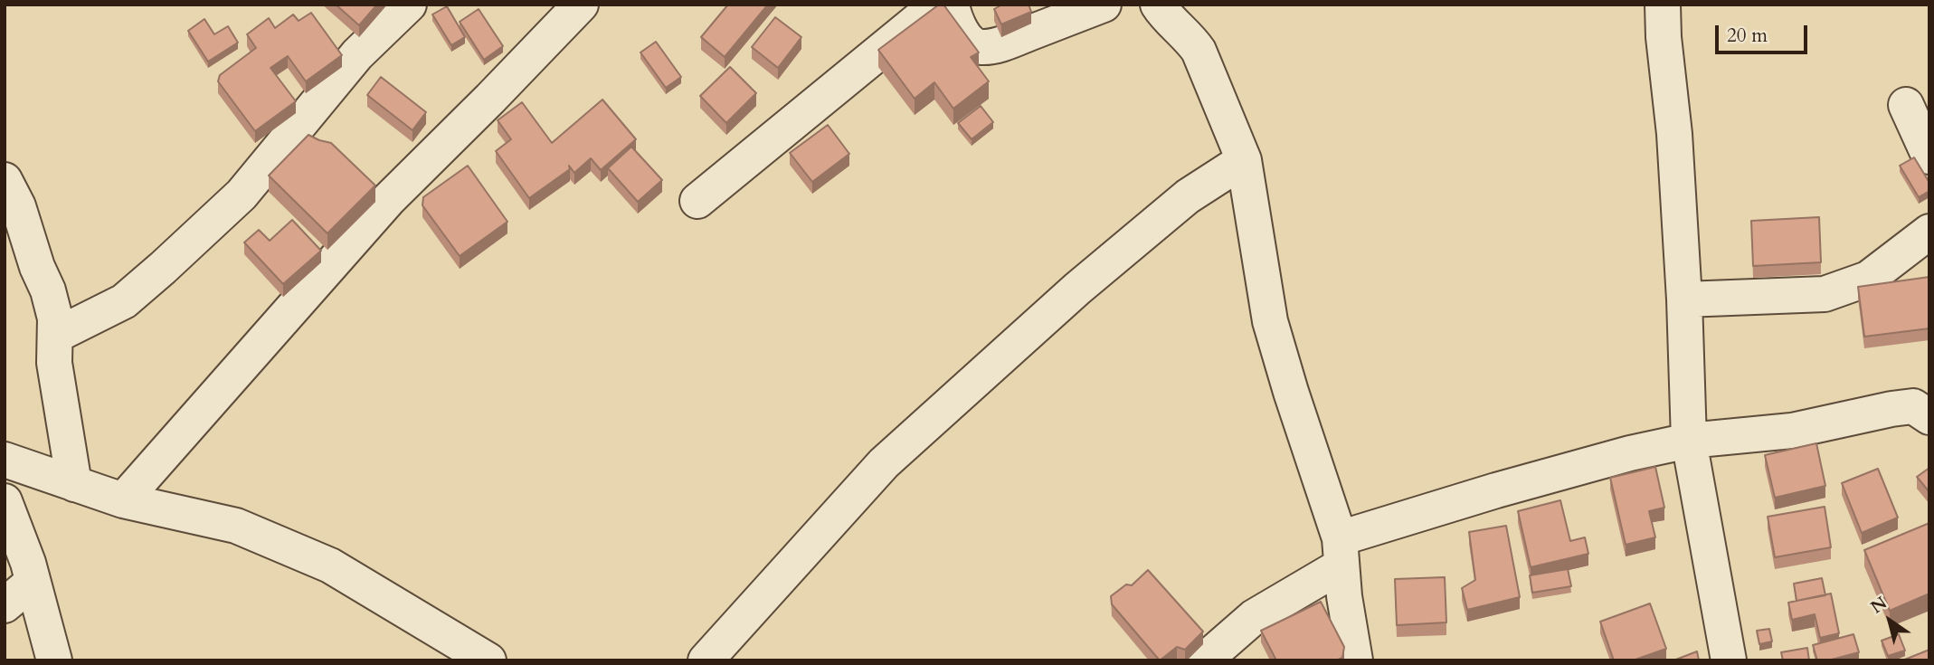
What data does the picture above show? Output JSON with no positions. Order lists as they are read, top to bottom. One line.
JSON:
{"scale_bar":"20 m","north":"top left"}
